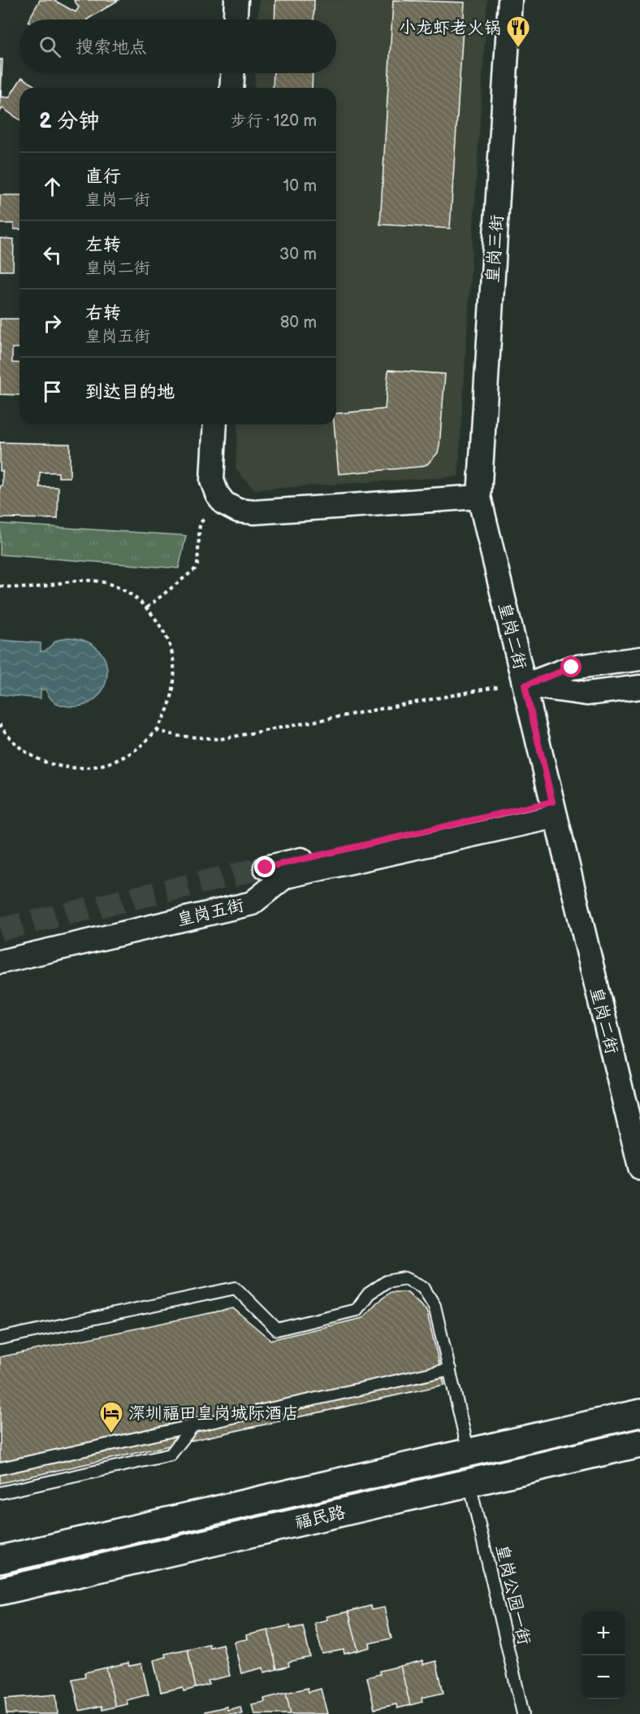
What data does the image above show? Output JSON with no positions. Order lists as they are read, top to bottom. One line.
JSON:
{"streets":{"main road":["福民路"],"street":["皇岗三街","皇岗二街","皇岗五街"],"lane":["皇岗公园一街"]},"crossings":[["皇岗三街","皇岗二街"],["皇岗二街","皇岗五街"],["福民路","皇岗公园一街"]],"places":{"restaurant":["小龙虾老火锅"],"hotel":["深圳福田皇岗城际酒店"]},"page":{"search":"搜索地点","heading":["2 分钟","步行 · 120 m"],"list":[["直行","皇岗一街","10 m"],["左转","皇岗二街","30 m"],["右转","皇岗五街","80 m"],"到达目的地"],"map_buttons":["+","−"]}}
